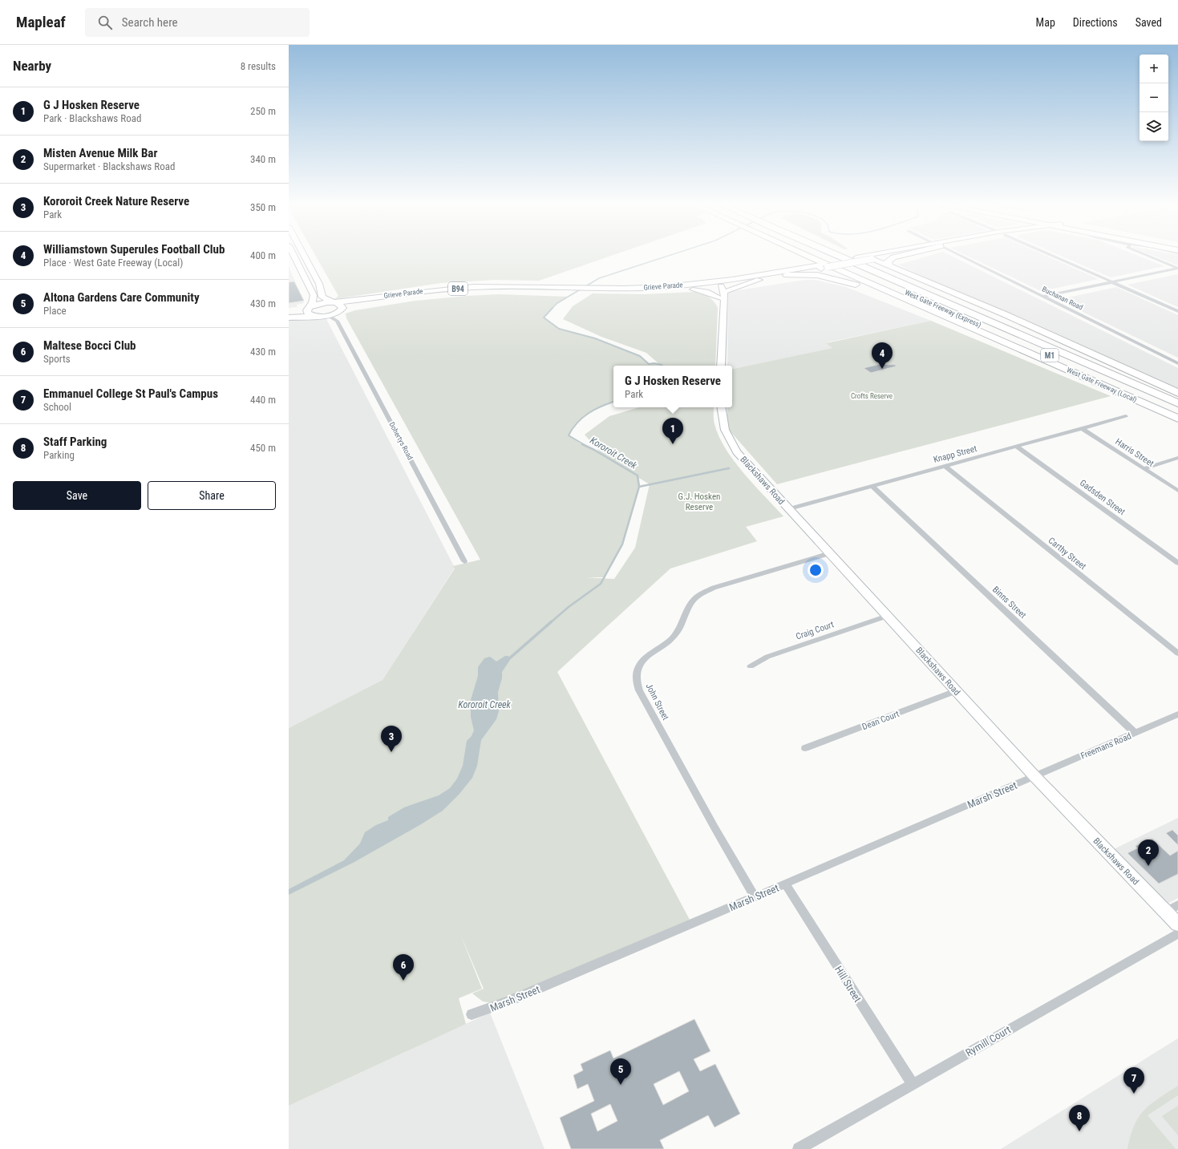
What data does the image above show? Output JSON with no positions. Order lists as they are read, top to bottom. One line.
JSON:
{"streets":{"highway":["West Gate Freeway (Express)","M1","West Gate Freeway (Local)"],"main road":["Grieve Parade","B94","Blackshaws Road"],"street":["Buchanan Road","Dohertys Road","Harris Street","Knapp Street","Gadsden Street","Carthy Street","Binns Street","Craig Court","John Street","Dean Court","Freemans Road","Marsh Street","Hill Street","Rymill Court"]},"crossings":[["Harris Street","Knapp Street"],["Knapp Street","Blackshaws Road"],["Knapp Street","Gadsden Street"],["Knapp Street","Carthy Street"],["Knapp Street","Binns Street"],["Blackshaws Road","Craig Court"],["Blackshaws Road","John Street"],["Blackshaws Road","Dean Court"],["Blackshaws Road","Freemans Road"],["Blackshaws Road","Marsh Street"],["Binns Street","Freemans Road"],["John Street","Marsh Street"],["Freemans Road","Marsh Street"],["Marsh Street","Hill Street"],["Hill Street","Rymill Court"]],"water":["Kororoit Creek"],"parks":["Crofts Reserve","G.J. Hosken Reserve"],"page":{"header":"Mapleaf","search":"Search here","nav":["Map","Directions","Saved"],"heading":["Nearby","8 results"],"map_buttons":["+","−"],"list":[{"mark":"1","name":"G J Hosken Reserve","note":"Park · Blackshaws Road","value":"250 m"},{"mark":"2","name":"Misten Avenue Milk Bar","note":"Supermarket · Blackshaws Road","value":"340 m"},{"mark":"3","name":"Kororoit Creek Nature Reserve","note":"Park","value":"350 m"},{"mark":"4","name":"Williamstown Superules Football Club","note":"Place · West Gate Freeway (Local)","value":"400 m"},{"mark":"5","name":"Altona Gardens Care Community","note":"Place","value":"430 m"},{"mark":"6","name":"Maltese Bocci Club","note":"Sports","value":"430 m"},{"mark":"7","name":"Emmanuel College St Paul's Campus","note":"School","value":"440 m"},{"mark":"8","name":"Staff Parking","note":"Parking","value":"450 m"}],"pins":["4","1","3","2","6","5","7","8"],"popup":["G J Hosken Reserve","Park"],"buttons":["Save","Share"]}}
